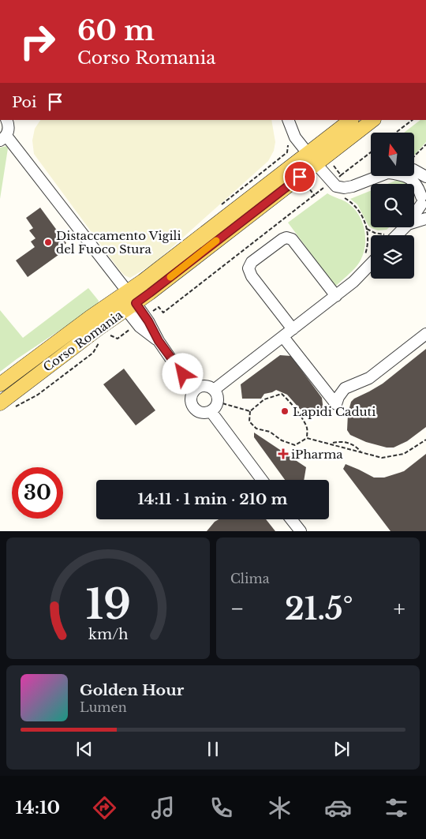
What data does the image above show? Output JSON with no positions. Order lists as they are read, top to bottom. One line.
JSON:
{"streets":{"main road":["Corso Romania"]},"places":{"other":["Distaccamento Vigili del Fuoco Stura","Lapidi Caduti"],"health":["iPharma"]},"north":"top","page":{"turn":["60 m","Corso Romania"],"then":"Poi","limit":"30","trip":"14:11 · 1 min · 210 m","tile":"Clima","heat":["−","21.5°","+"],"song":["Golden Hour","Lumen"],"tabs":"14:10","gauge":["19","km/h"]}}
